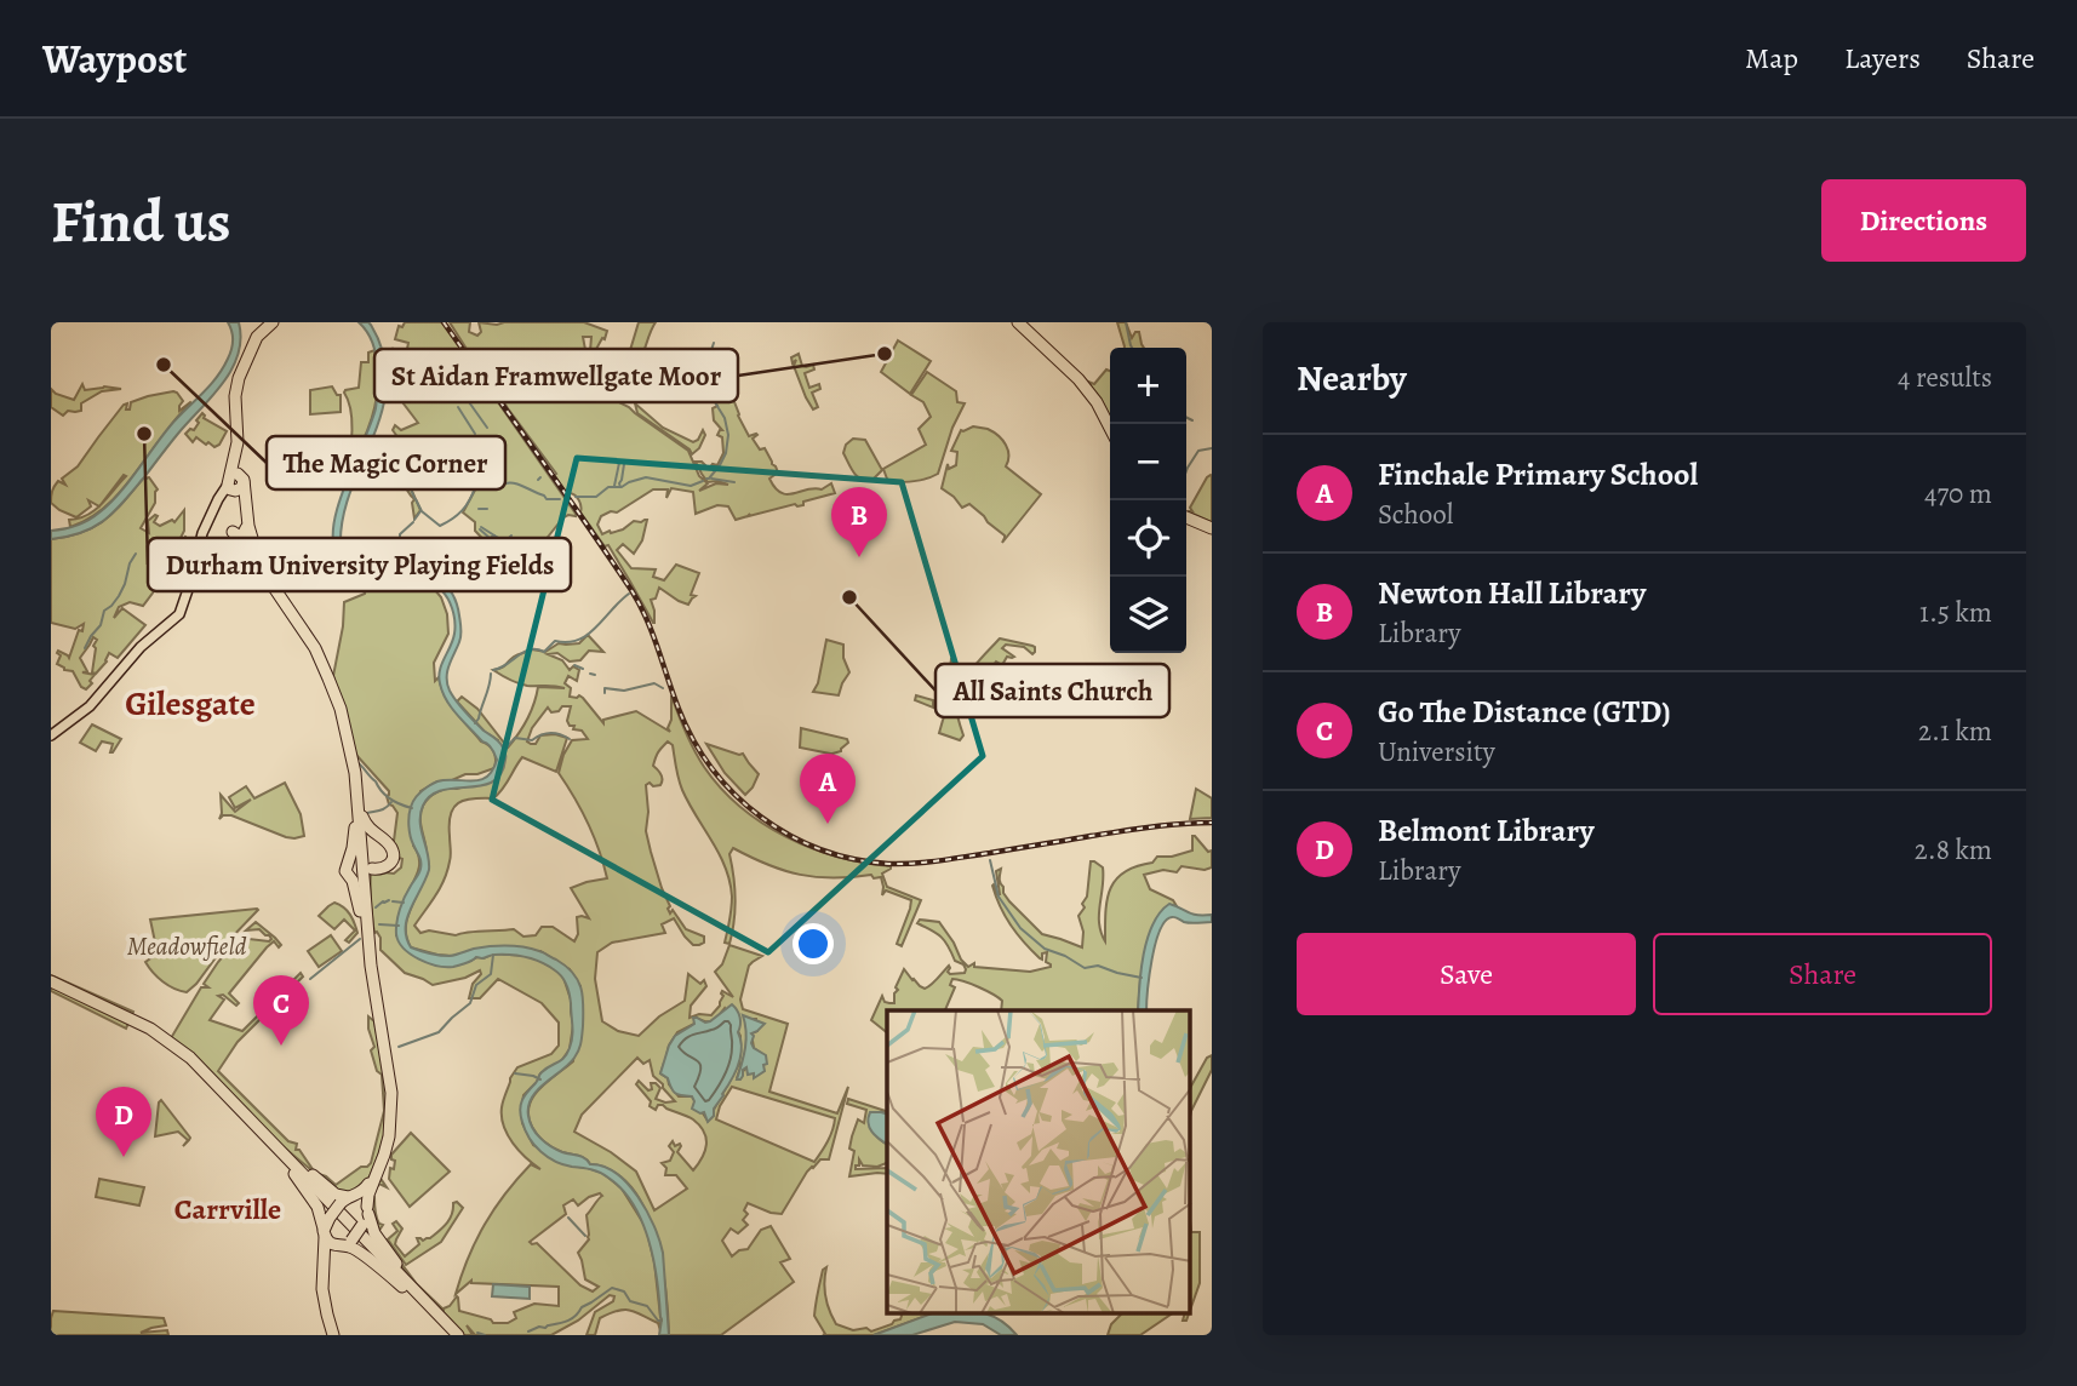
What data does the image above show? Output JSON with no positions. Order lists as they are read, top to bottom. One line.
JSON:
{"districts":["Gilesgate","Carrville"],"parks":["Meadowfield"],"places":["St Aidan Framwellgate Moor","The Magic Corner","Durham University Playing Fields","All Saints Church"],"page":{"header":"Waypost","nav":["Map","Layers","Share"],"buttons":["Directions",["Save","Share"]],"title":"Find us","heading":["Nearby","4 results"],"map_buttons":["+","−"],"list":[{"mark":"A","name":"Finchale Primary School","note":"School","value":"470 m"},{"mark":"B","name":"Newton Hall Library","note":"Library","value":"1.5 km"},{"mark":"C","name":"Go The Distance (GTD)","note":"University","value":"2.1 km"},{"mark":"D","name":"Belmont Library","note":"Library","value":"2.8 km"}],"pins":["B","A","C","D"]}}
